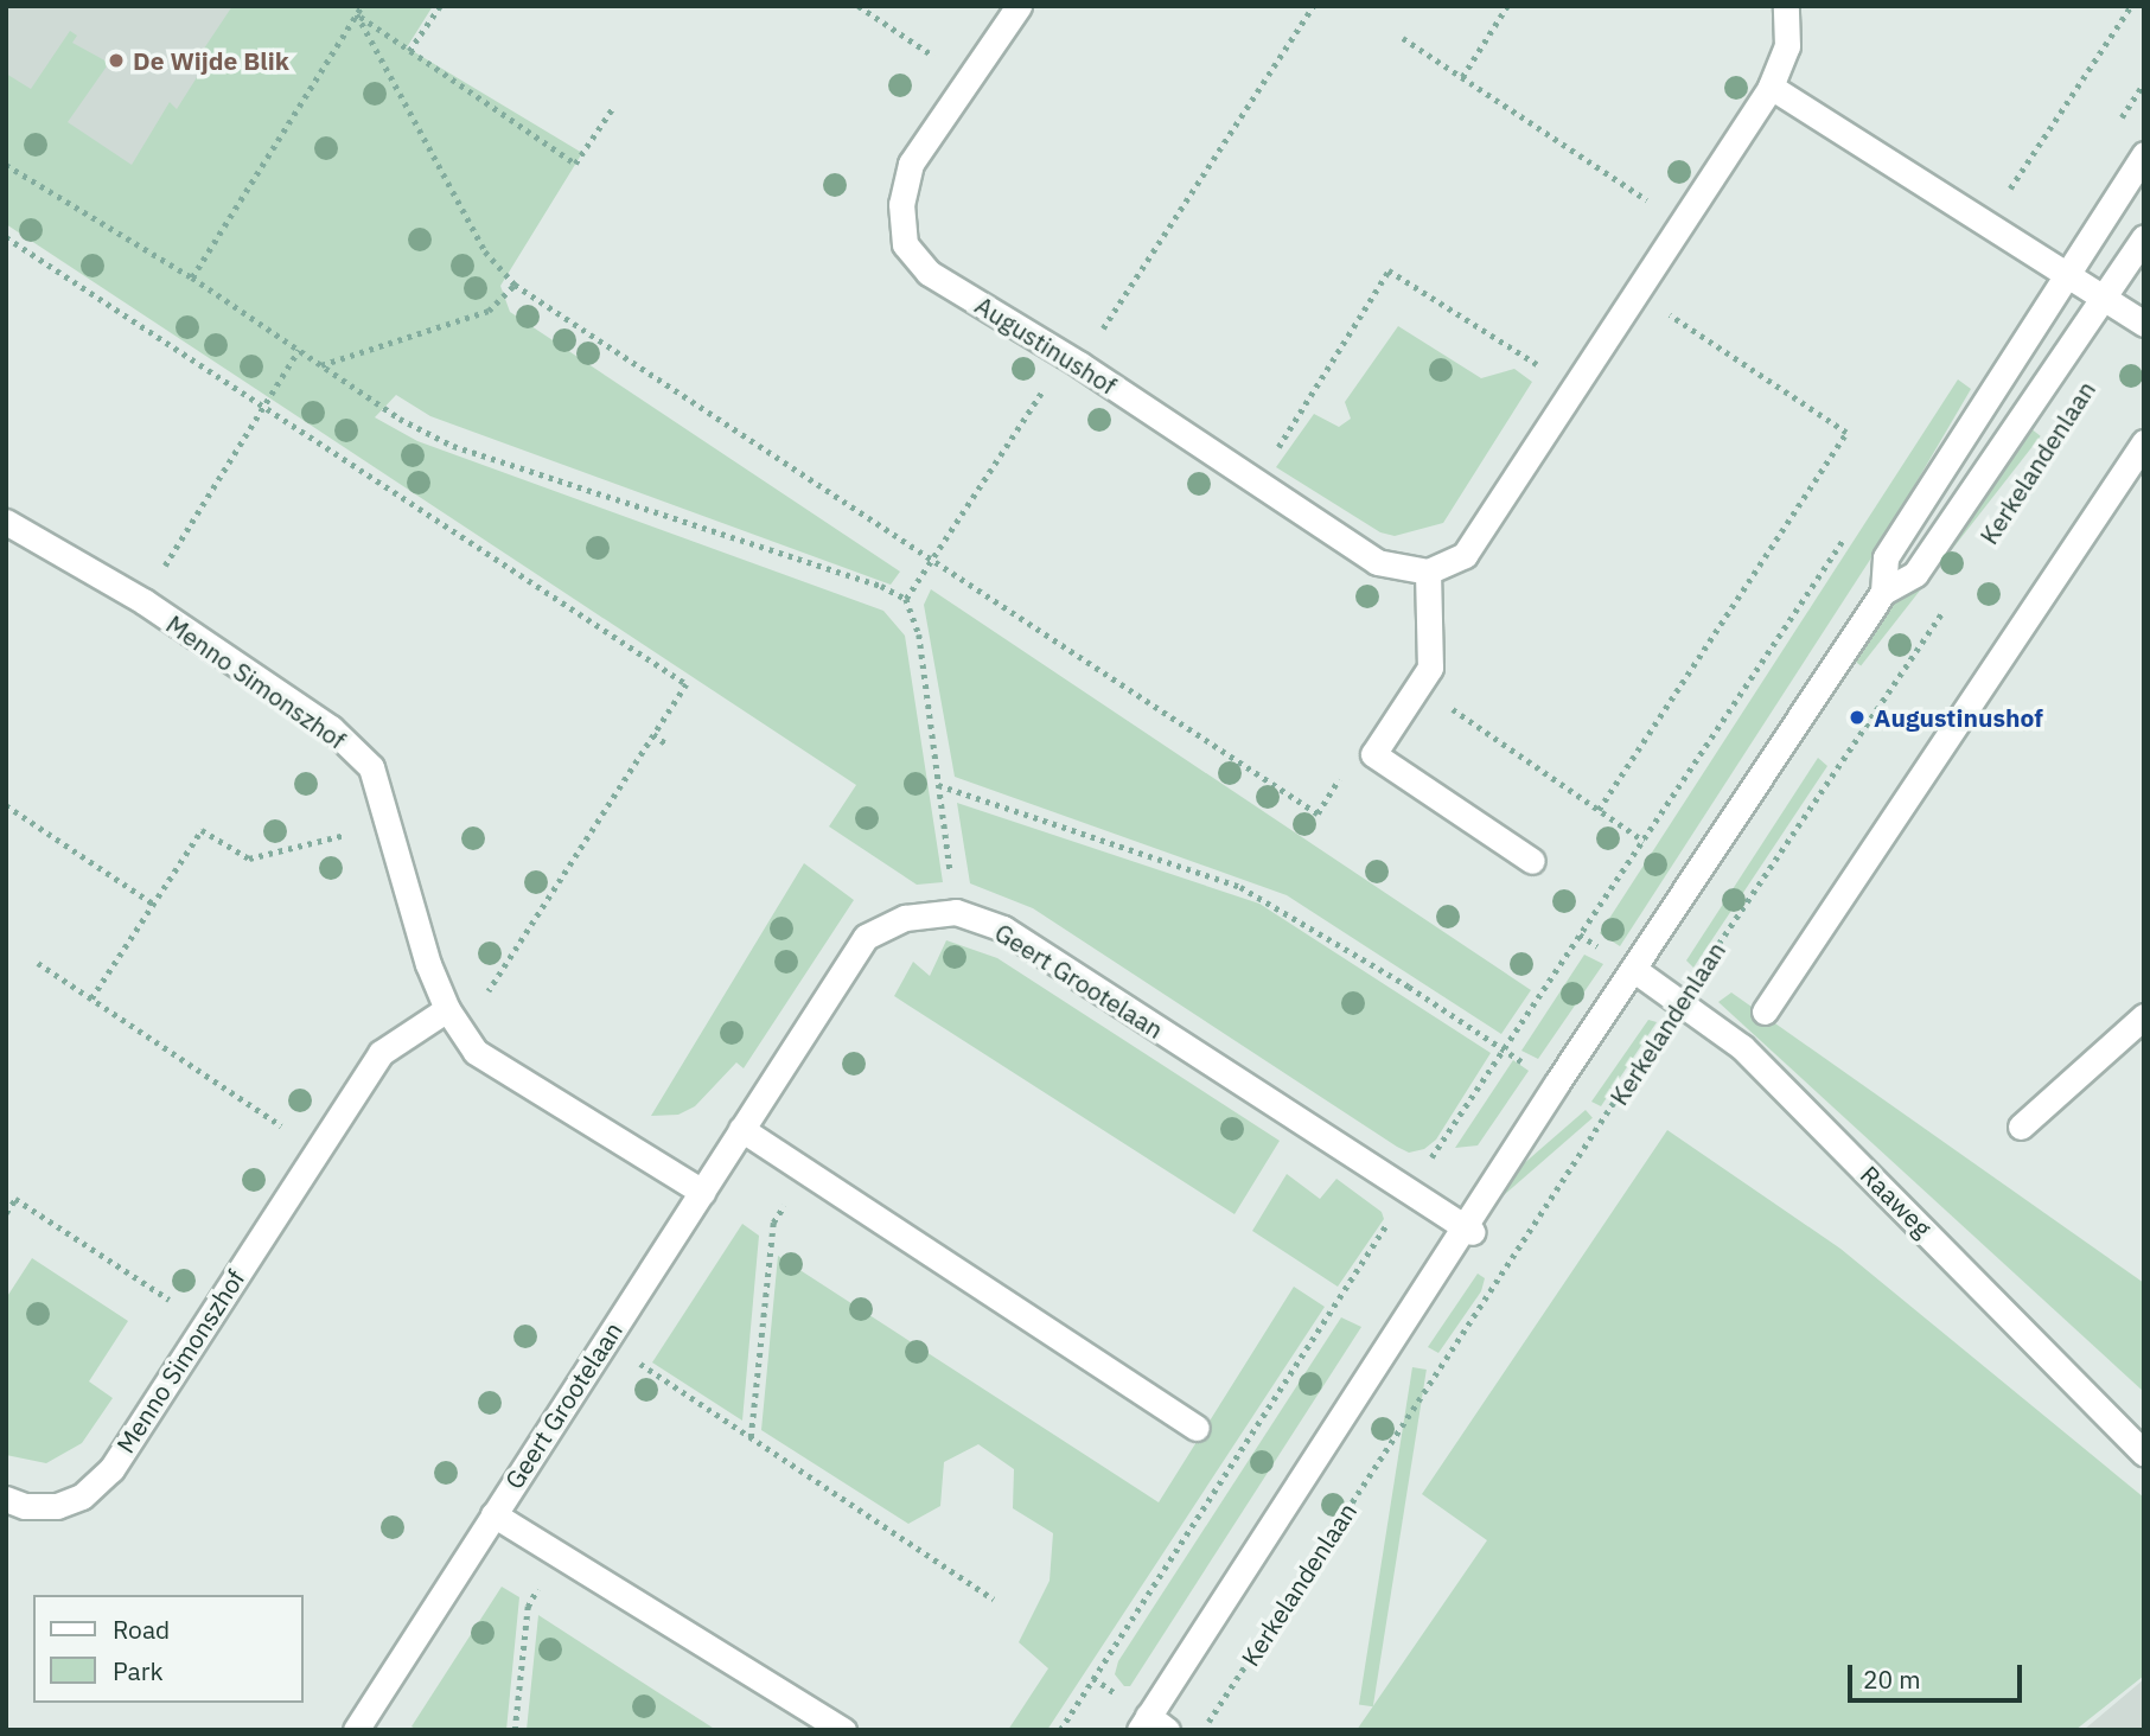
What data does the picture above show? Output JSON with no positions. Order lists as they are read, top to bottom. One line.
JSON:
{"streets":{"street":["Augustinushof","Kerkelandenlaan","Menno Simonszhof","Geert Grootelaan","Raaweg"]},"crossings":[["Kerkelandenlaan","Geert Grootelaan"],["Kerkelandenlaan","Raaweg"],["Menno Simonszhof","Geert Grootelaan"]],"places":["De Wijde Blik","Augustinushof"],"legend":["Road","Park"],"scale_bar":"20 m"}
